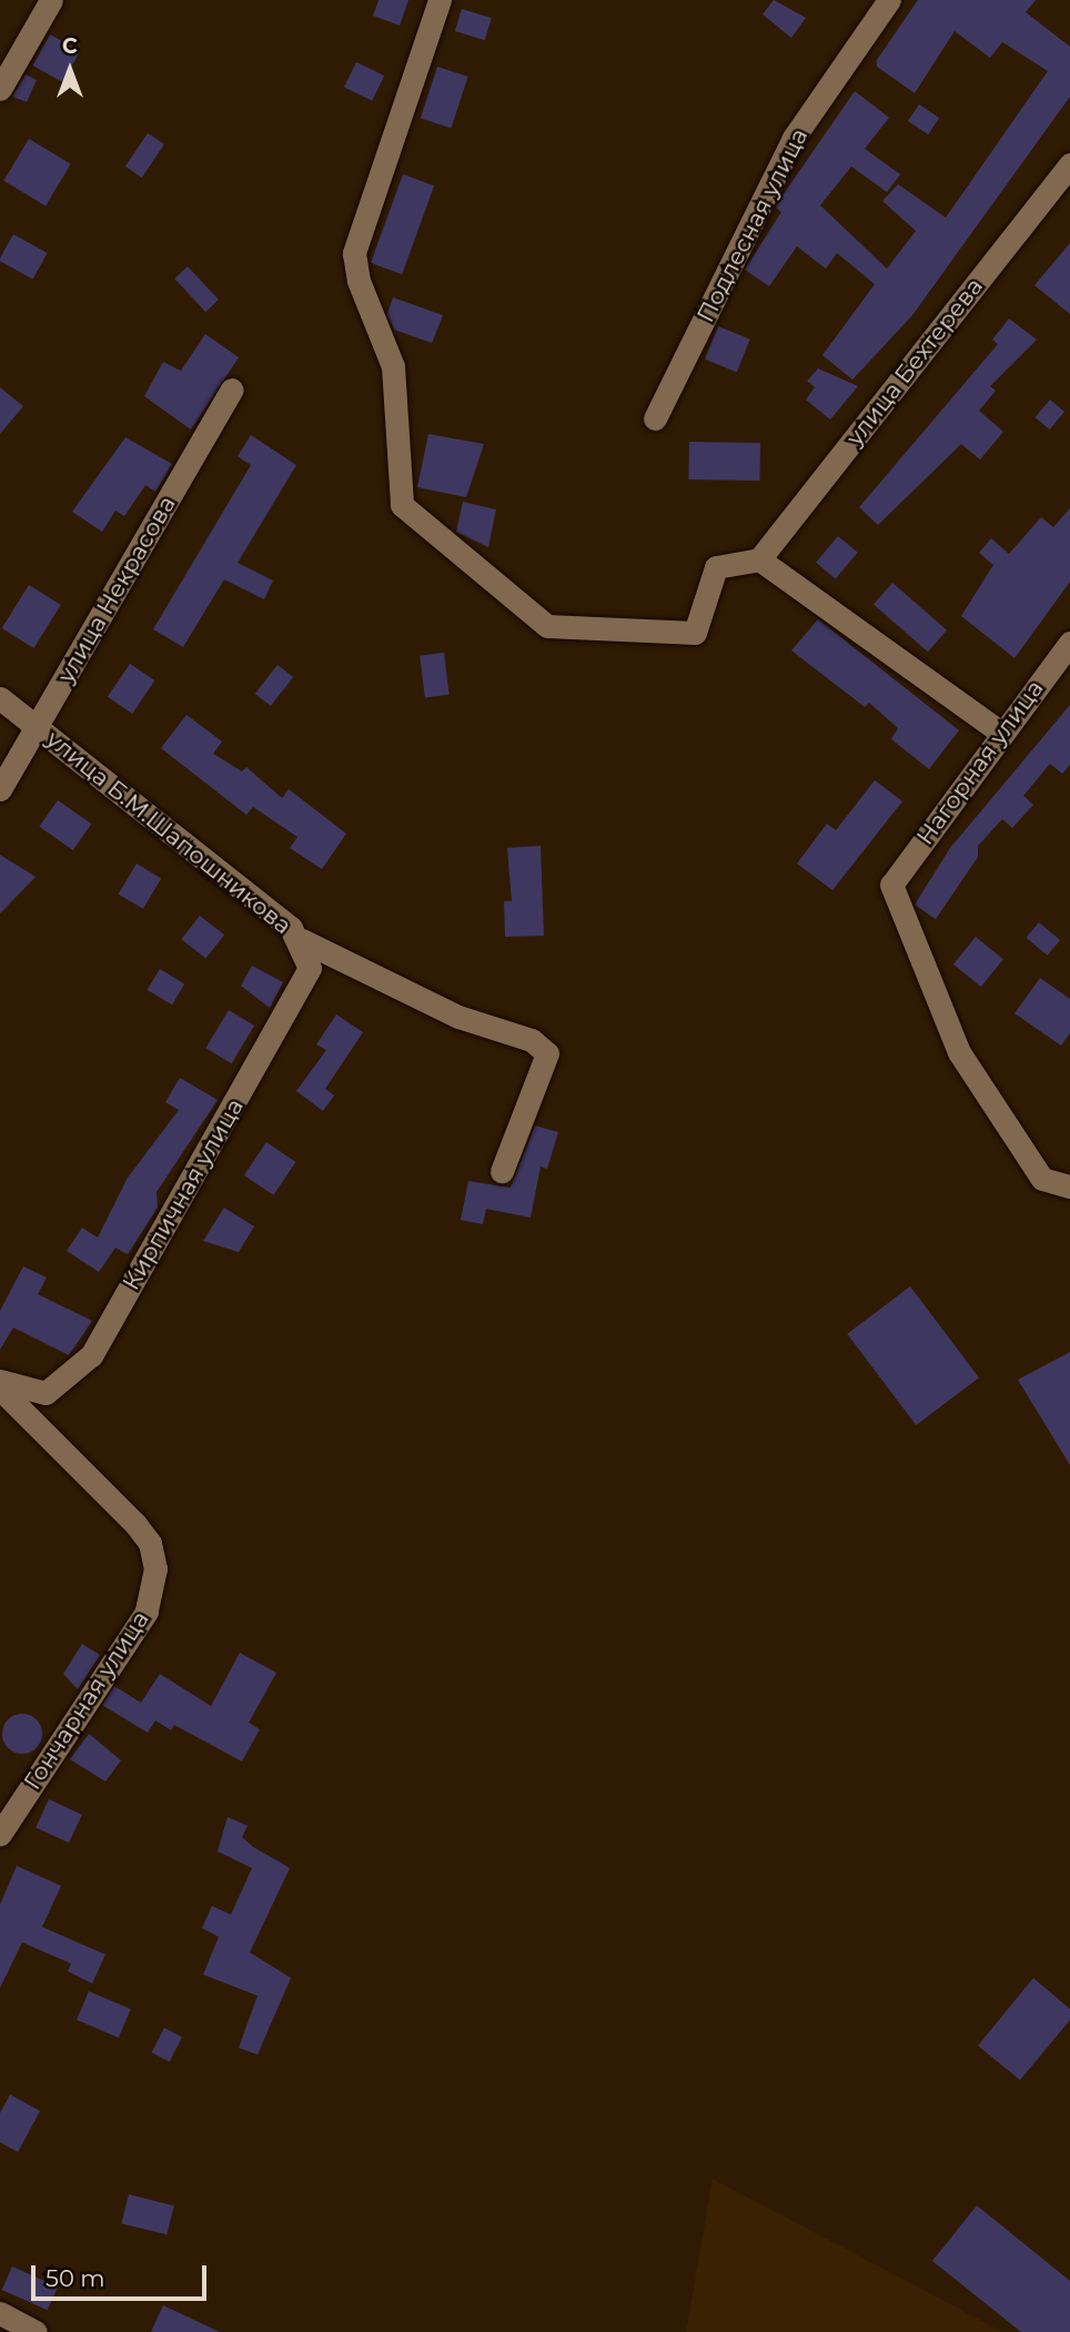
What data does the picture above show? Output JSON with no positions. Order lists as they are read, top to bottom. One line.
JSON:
{"streets":{"street":["Подлесная улица","улица Бехтерева","улица Некрасова","Нагорная улица","улица Б.М.Шапошникова","Кирпичная улица","Гончарная улица"]},"crossings":[["улица Некрасова","улица Б.М.Шапошникова"],["улица Б.М.Шапошникова","Кирпичная улица"]],"scale_bar":"50 m","north":"top"}
